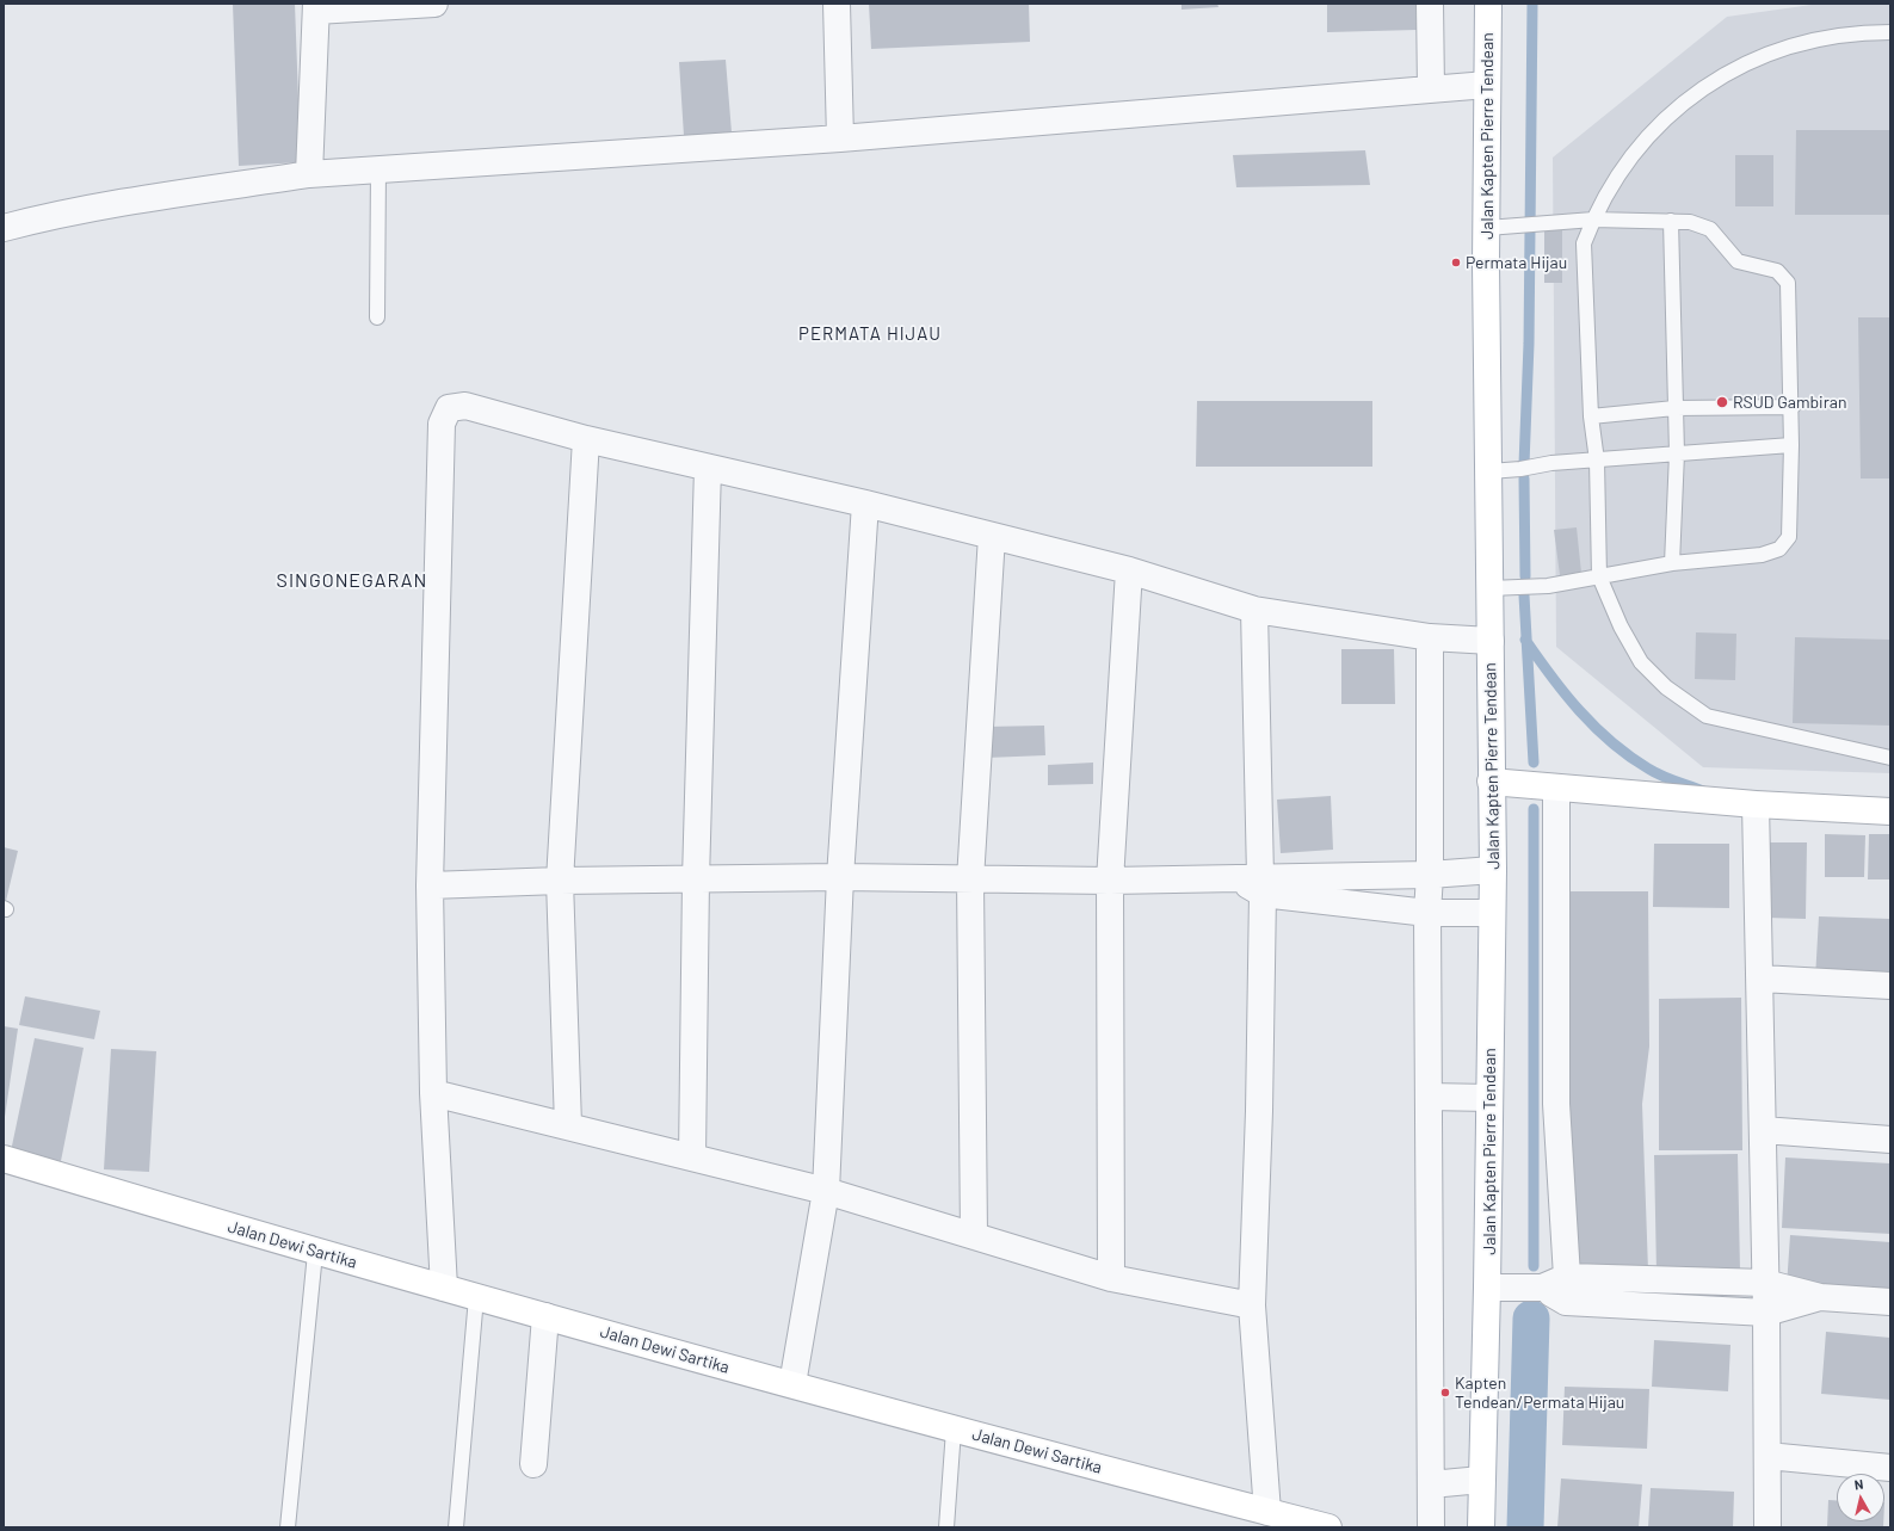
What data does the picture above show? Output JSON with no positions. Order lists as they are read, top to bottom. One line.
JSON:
{"streets":{"main road":["Jalan Kapten Pierre Tendean","Jalan Dewi Sartika"]},"districts":["PERMATA HIJAU","SINGONEGARAN"],"places":["Permata Hijau","RSUD Gambiran","Kapten Tendean/Permata Hijau"],"north":"top"}
